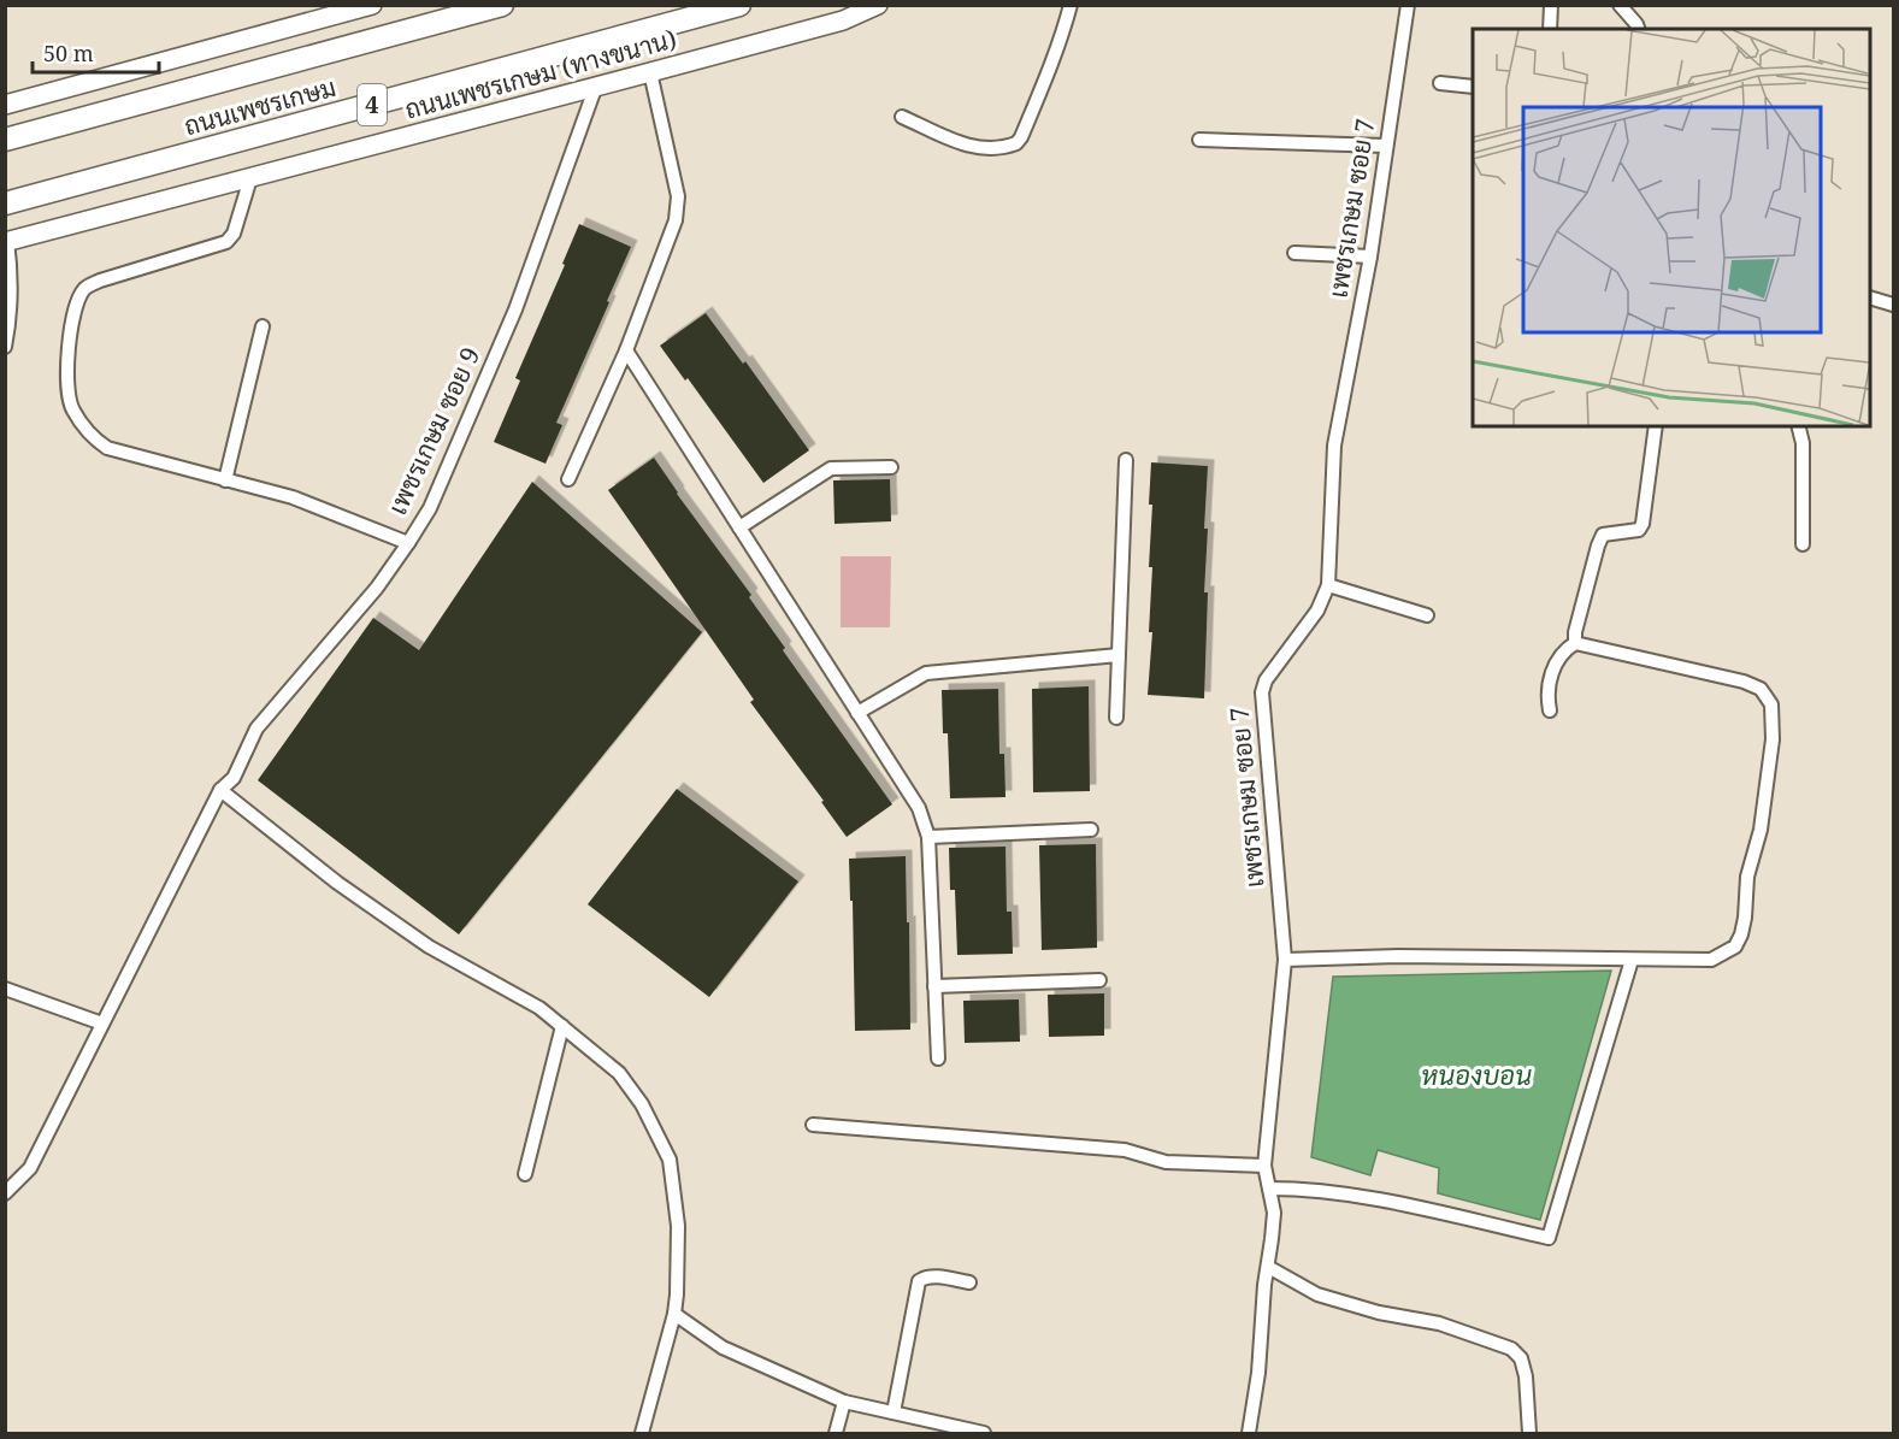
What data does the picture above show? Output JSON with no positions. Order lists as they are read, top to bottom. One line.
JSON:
{"streets":{"highway":["4","ถนนเพชรเกษม"],"main road":["ถนนเพชรเกษม (ทางขนาน)"],"street":["เพชรเกษม ซอย 7","เพชรเกษม ซอย 9"]},"crossings":[["ถนนเพชรเกษม (ทางขนาน)","เพชรเกษม ซอย 9"]],"water":["หนองบอน"],"scale_bar":"50 m"}
